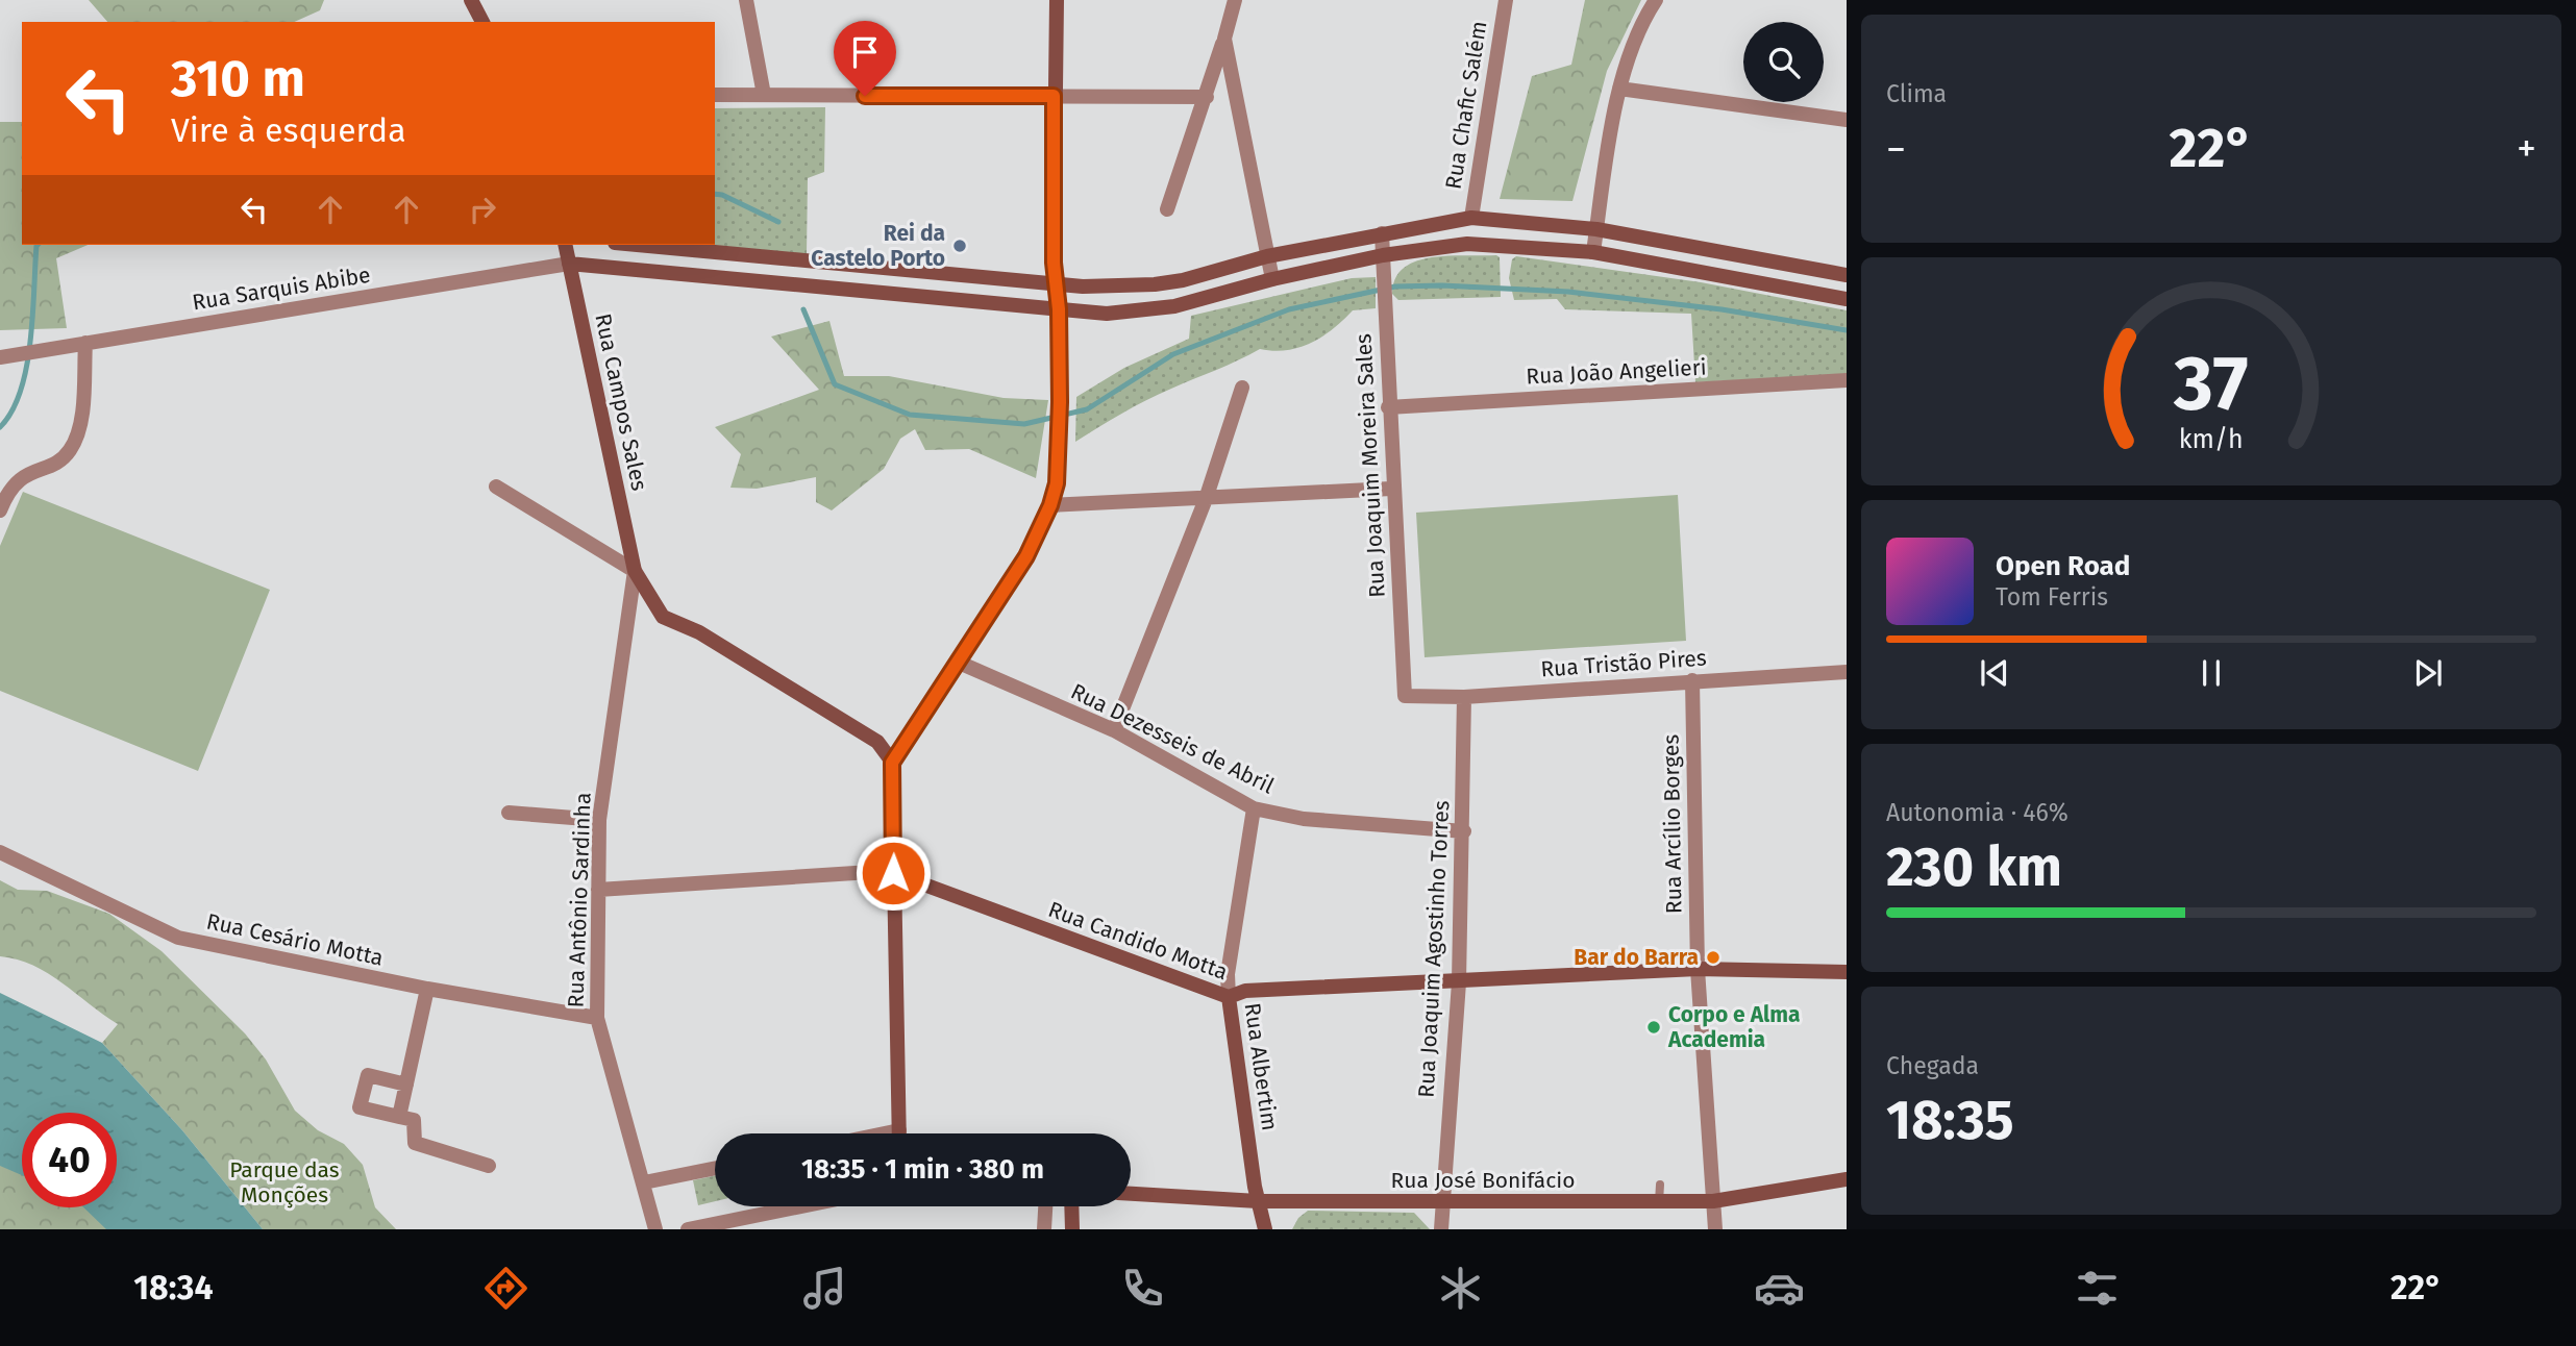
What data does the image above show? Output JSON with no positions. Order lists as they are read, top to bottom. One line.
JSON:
{"streets":{"street":["Rua Chafic Salém","Rua Sarquis Abibe","Rua João Angelieri","Rua Campos Sales","Rua Joaquim Moreira Sales","Rua Tristão Pires","Rua Dezesseis de Abril","Rua Arcílio Borges","Rua Antônio Sardinha","Rua Cesário Motta","Rua Candido Motta","Rua Joaquim Agostinho Torres","Rua Albertim","Rua José Bonifácio"]},"crossings":[["Rua Sarquis Abibe","Rua Campos Sales"],["Rua João Angelieri","Rua Joaquim Moreira Sales"],["Rua Campos Sales","Rua Antônio Sardinha"],["Rua Joaquim Moreira Sales","Rua Tristão Pires"],["Rua Tristão Pires","Rua Arcílio Borges"],["Rua Tristão Pires","Rua Joaquim Agostinho Torres"],["Rua Dezesseis de Abril","Rua Joaquim Agostinho Torres"],["Rua Dezesseis de Abril","Rua Albertim"],["Rua Arcílio Borges","Rua Candido Motta"],["Rua Arcílio Borges","Rua José Bonifácio"],["Rua Antônio Sardinha","Rua Cesário Motta"],["Rua Antônio Sardinha","Rua Candido Motta"],["Rua Candido Motta","Rua Joaquim Agostinho Torres"],["Rua Candido Motta","Rua Albertim"],["Rua Joaquim Agostinho Torres","Rua José Bonifácio"],["Rua Albertim","Rua José Bonifácio"]],"parks":["Parque das Monções"],"places":["Rei da Castelo Porto","Bar do Barra","Corpo e Alma Academia"],"page":{"tile":["Clima",["Autonomia · 46%","230 km"],["Chegada","18:35"]],"turn":["310 m","Vire à esquerda"],"heat":["−","22°","+"],"song":["Open Road","Tom Ferris"],"limit":"40","trip":"18:35 · 1 min · 380 m","tabs":["18:34","22°"],"gauge":["37","km/h"]}}
